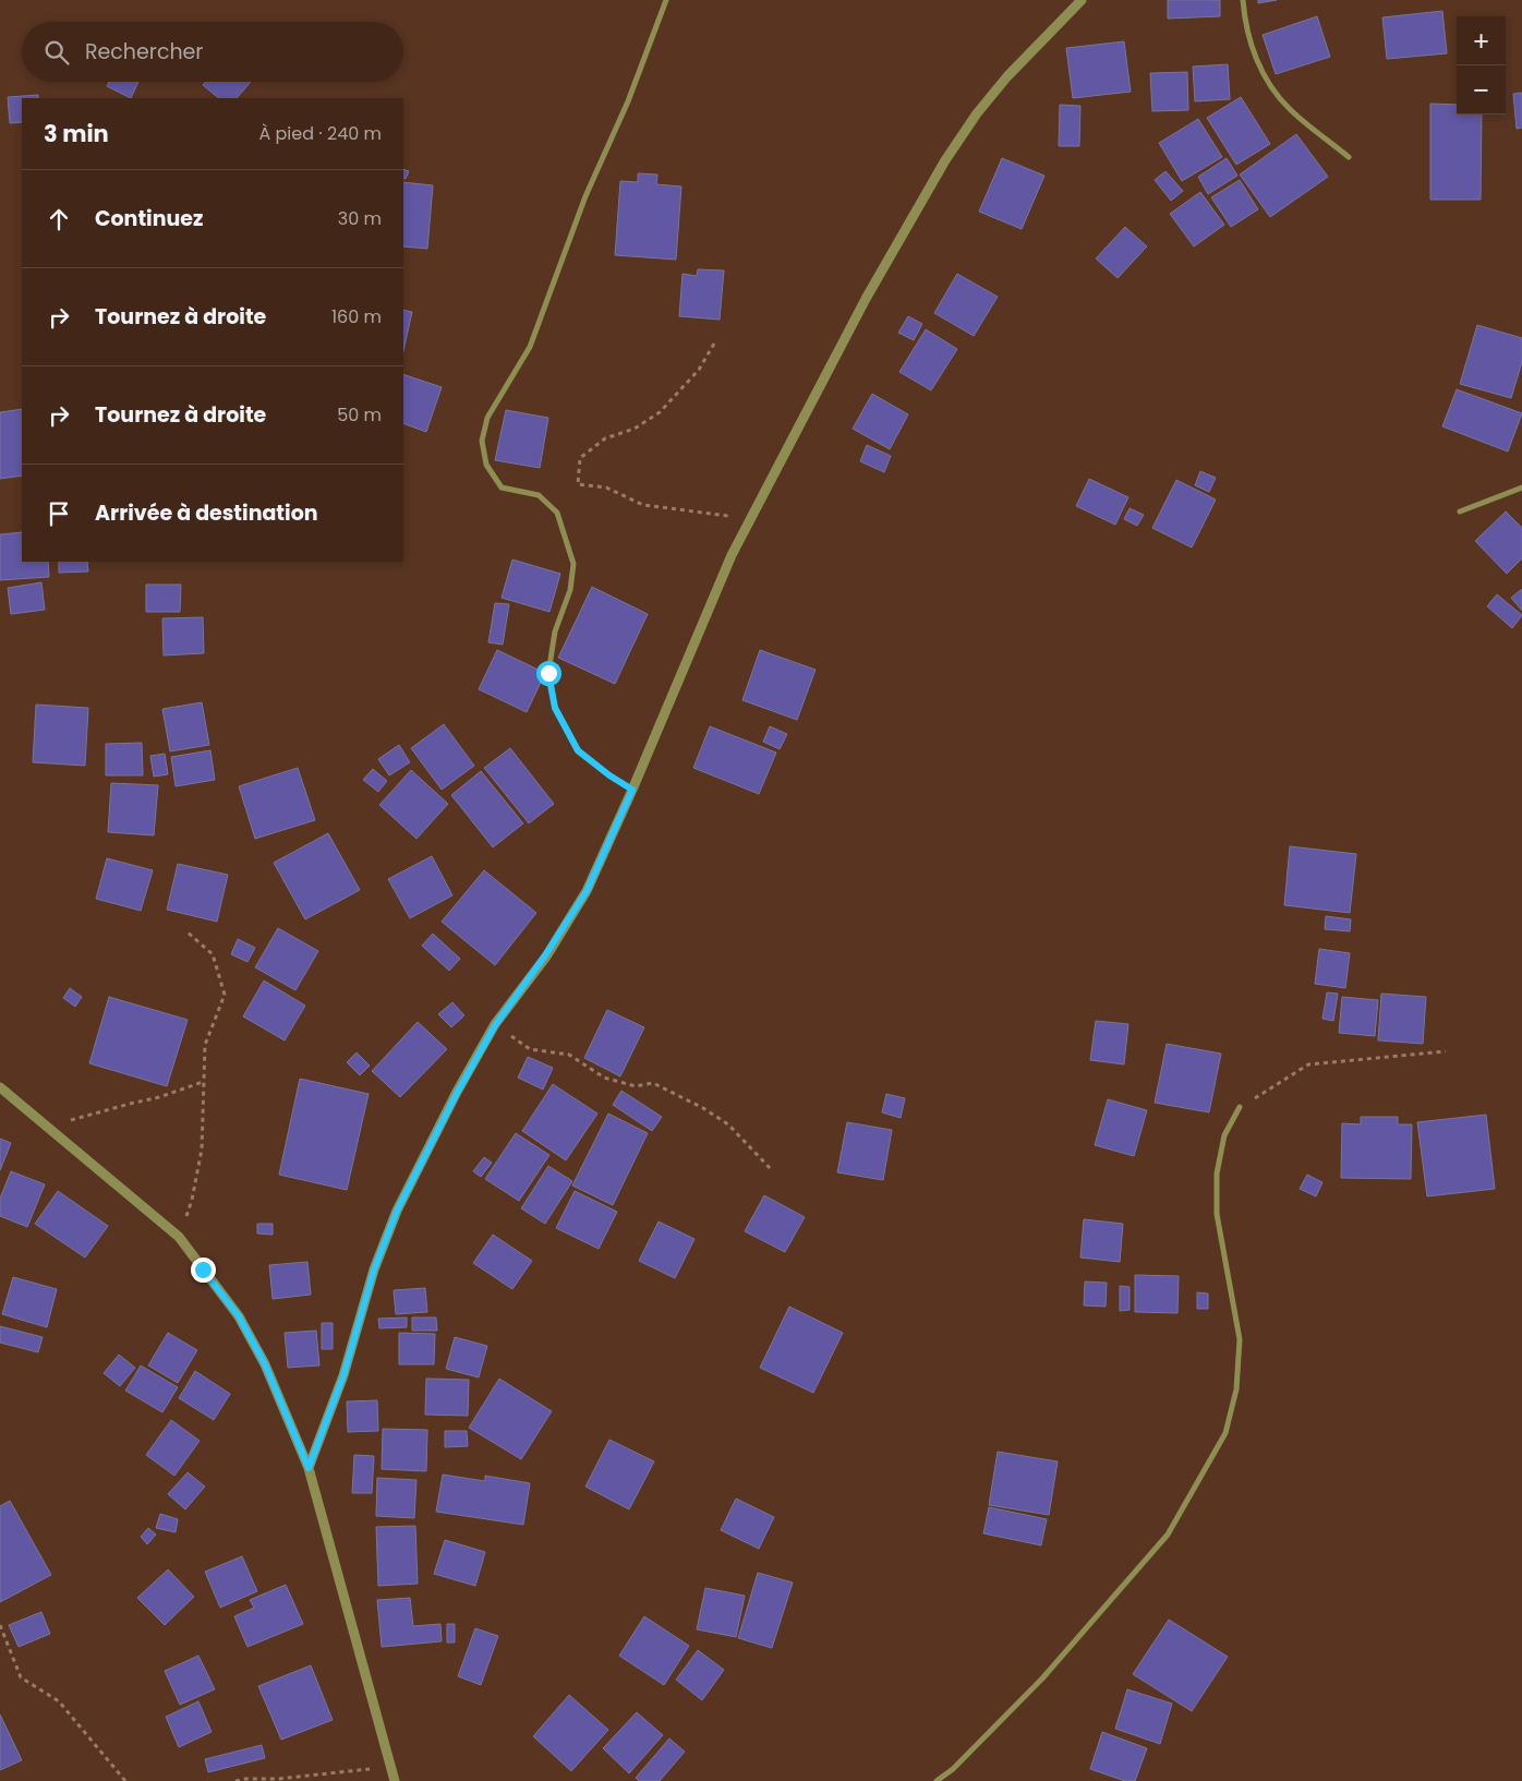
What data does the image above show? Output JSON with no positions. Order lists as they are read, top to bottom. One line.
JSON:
{"page":{"map_buttons":["+","−"],"search":"Rechercher","heading":["3 min","À pied · 240 m"],"list":[["Continuez","30 m"],["Tournez à droite","160 m"],["Tournez à droite","50 m"],"Arrivée à destination"]}}
